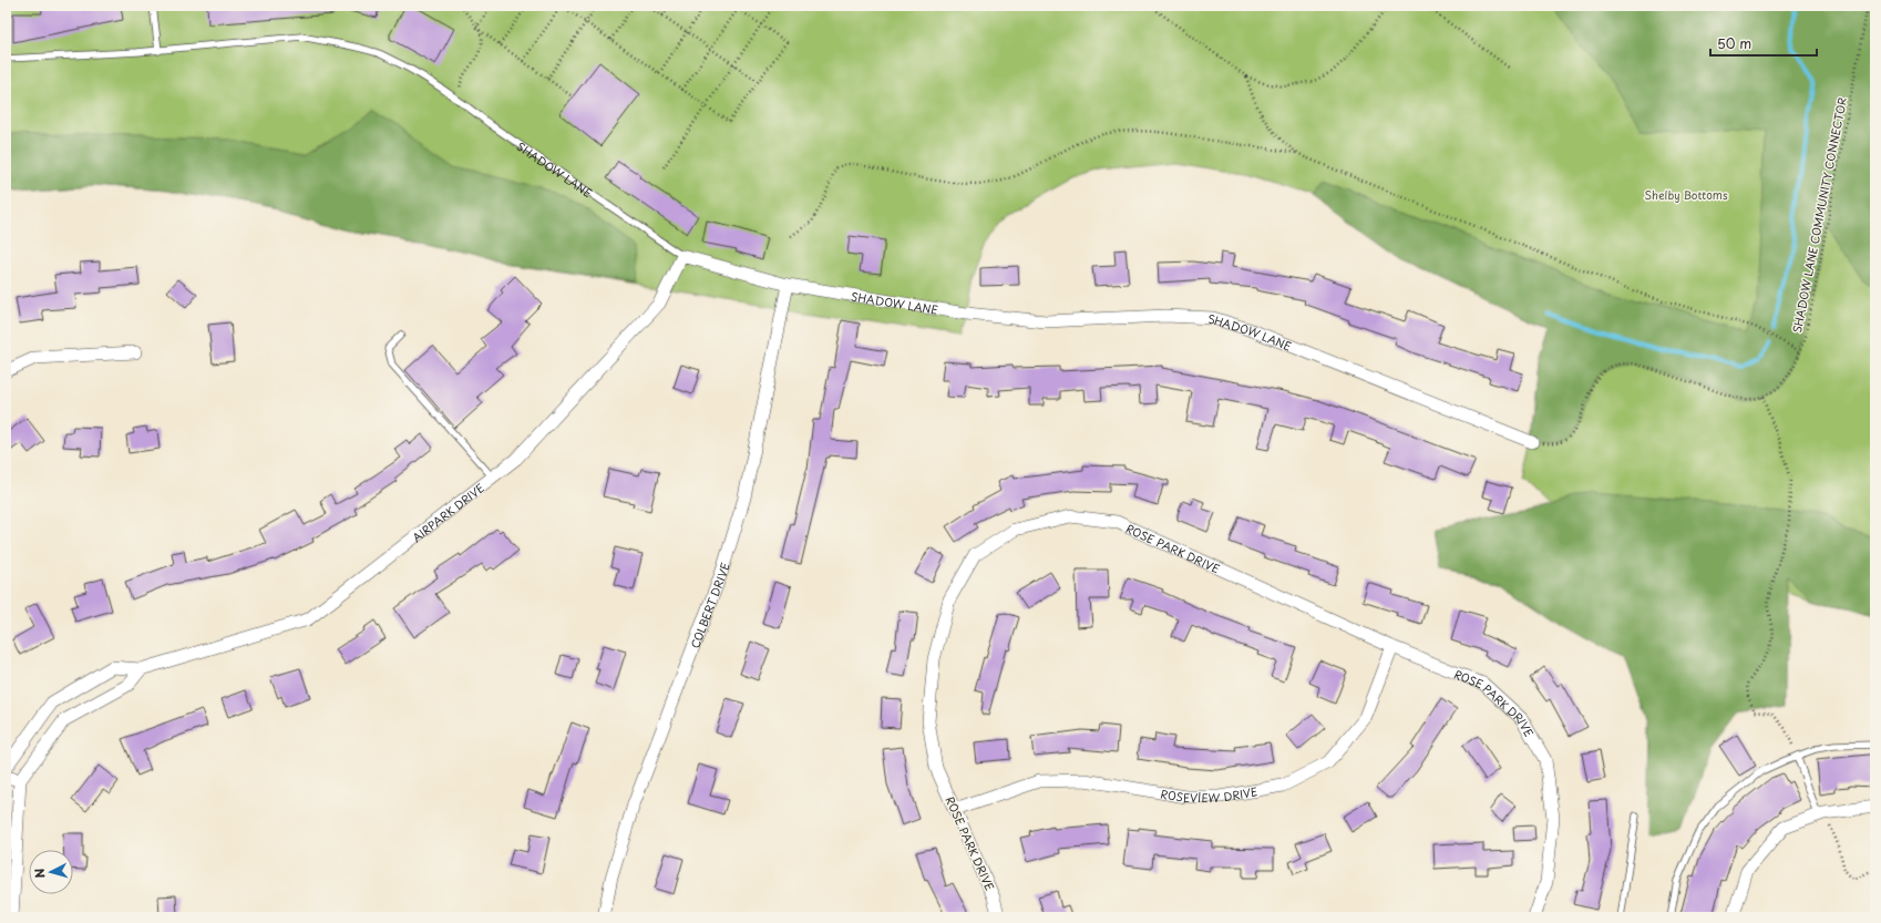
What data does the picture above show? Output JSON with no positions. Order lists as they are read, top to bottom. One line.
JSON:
{"streets":{"street":["SHADOW LANE","AIRPARK DRIVE","ROSE PARK DRIVE","COLBERT DRIVE","ROSEVIEW DRIVE"],"path":["SHADOW LANE COMMUNITY CONNECTOR"]},"crossings":[["SHADOW LANE","SHADOW LANE COMMUNITY CONNECTOR"],["SHADOW LANE","AIRPARK DRIVE"],["SHADOW LANE","COLBERT DRIVE"],["ROSE PARK DRIVE","ROSEVIEW DRIVE"]],"parks":["Shelby Bottoms"],"scale_bar":"50 m","north":"left"}
